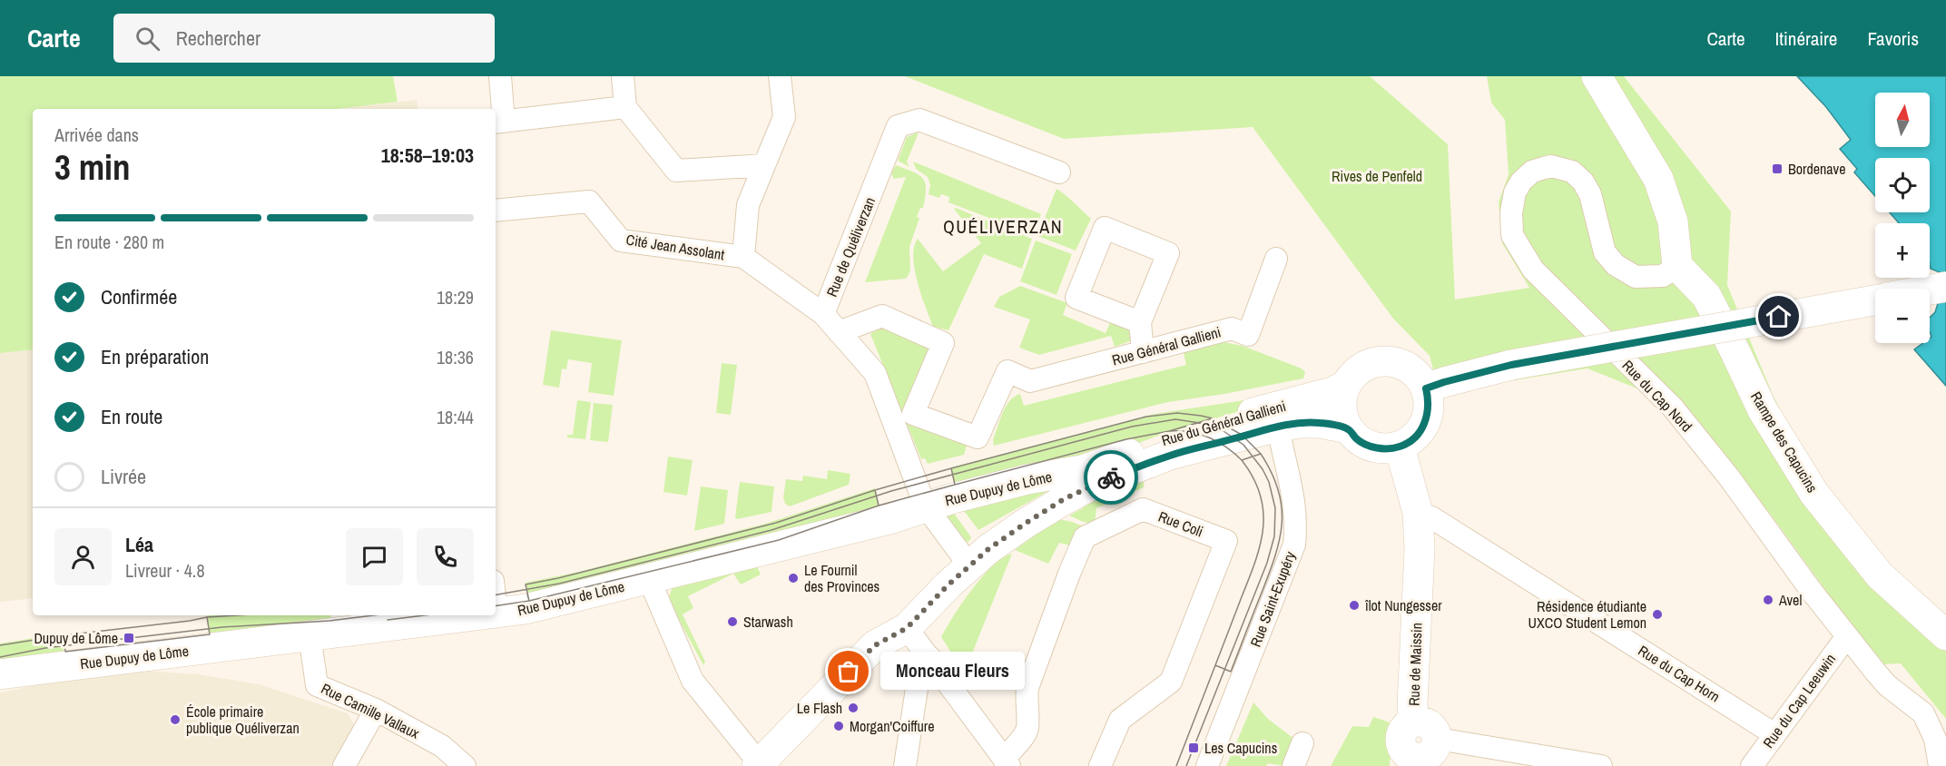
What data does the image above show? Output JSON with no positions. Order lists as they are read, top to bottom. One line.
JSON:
{"streets":{"main road":["Rue du Général Gallieni","Rampe des Capucins","Rue Dupuy de Lôme","Rue de Maissin"],"street":["Cité Jean Assolant","Rue de Quéliverzan","Rue Général Gallieni","Rue du Cap Nord","Rue Coli","Rue Saint-Exupéry","Rue du Cap Horn","Rue du Cap Leeuwin","Rue Camille Vallaux"]},"crossings":[["Rue de Quéliverzan","Rue Général Gallieni"],["Rue de Quéliverzan","Rue du Général Gallieni"],["Rue de Quéliverzan","Rue Dupuy de Lôme"],["Rue du Cap Nord","Rampe des Capucins"],["Rue du Cap Nord","Rue du Cap Leeuwin"],["Rue du Général Gallieni","Rue Dupuy de Lôme"],["Rue du Général Gallieni","Rue Saint-Exupéry"],["Rue du Général Gallieni","Rue de Maissin"],["Rue Dupuy de Lôme","Rue Camille Vallaux"],["Rue de Maissin","Rue du Cap Horn"],["Rue du Cap Horn","Rue du Cap Leeuwin"]],"districts":["QUÉLIVERZAN"],"parks":["Rives de Penfeld"],"places":{"transit":["Bordenave","Dupuy de Lôme","Les Capucins"],"other":["Le Fournil des Provinces","Avel","îlot Nungesser","Résidence étudiante UXCO Student Lemon","Starwash","Monceau Fleurs","Le Flash","École primaire publique Quéliverzan","Morgan'Coiffure"]},"north":"top","page":{"header":"Carte","search":"Rechercher","nav":["Carte","Itinéraire","Favoris"],"map_buttons":["+","−"],"heading":["3 min","Arrivée dans","18:58–19:03"],"panel":["Léa","Livreur · 4.8"],"bar":"En route · 280 m","list":[["Confirmée","18:29"],["En préparation","18:36"],["En route","18:44"],"Livrée"],"bubble":"Monceau Fleurs"}}
